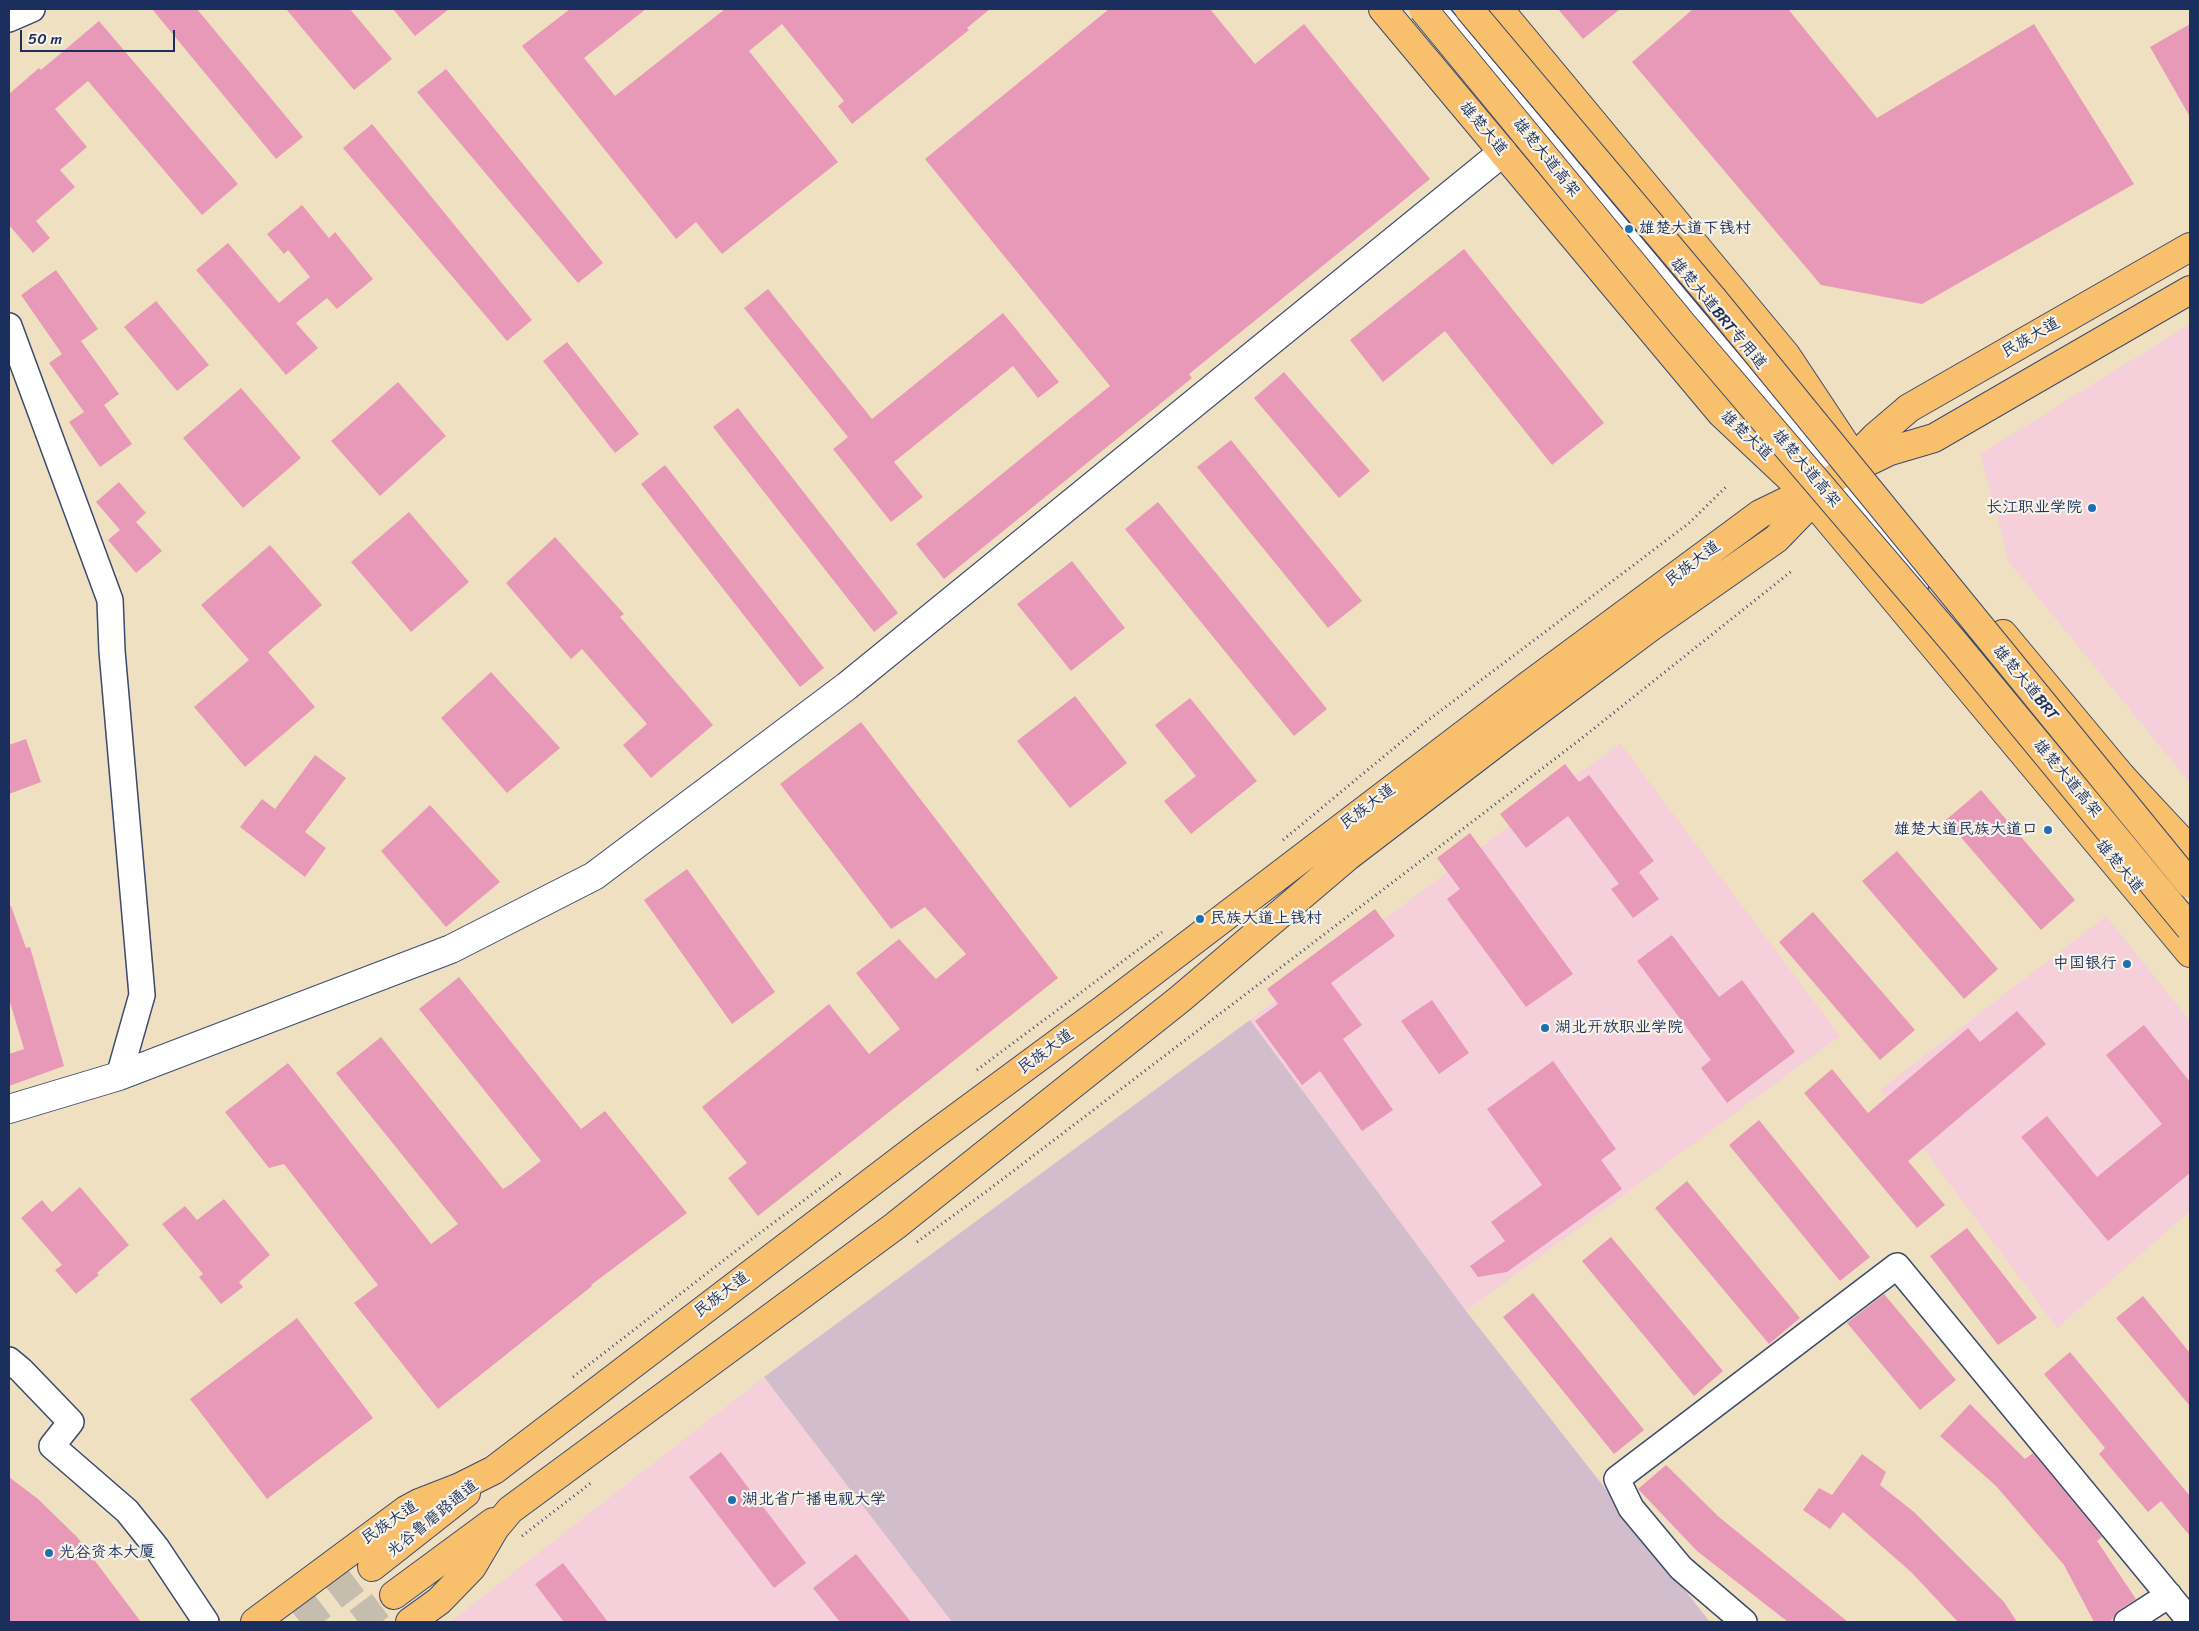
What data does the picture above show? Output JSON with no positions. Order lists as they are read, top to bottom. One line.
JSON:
{"streets":{"main road":["雄楚大道","雄楚大道高架","民族大道","光谷鲁磨路通道"],"lane":["雄楚大道BRT专用道","雄楚大道BRT"]},"crossings":[["雄楚大道","民族大道"],["雄楚大道BRT专用道","民族大道"],["民族大道","光谷鲁磨路通道"]],"places":["雄楚大道下钱村","长江职业学院","雄楚大道民族大道口","民族大道上钱村","中国银行","湖北开放职业学院","湖北省广播电视大学","光谷资本大厦"],"scale_bar":"50 m"}
